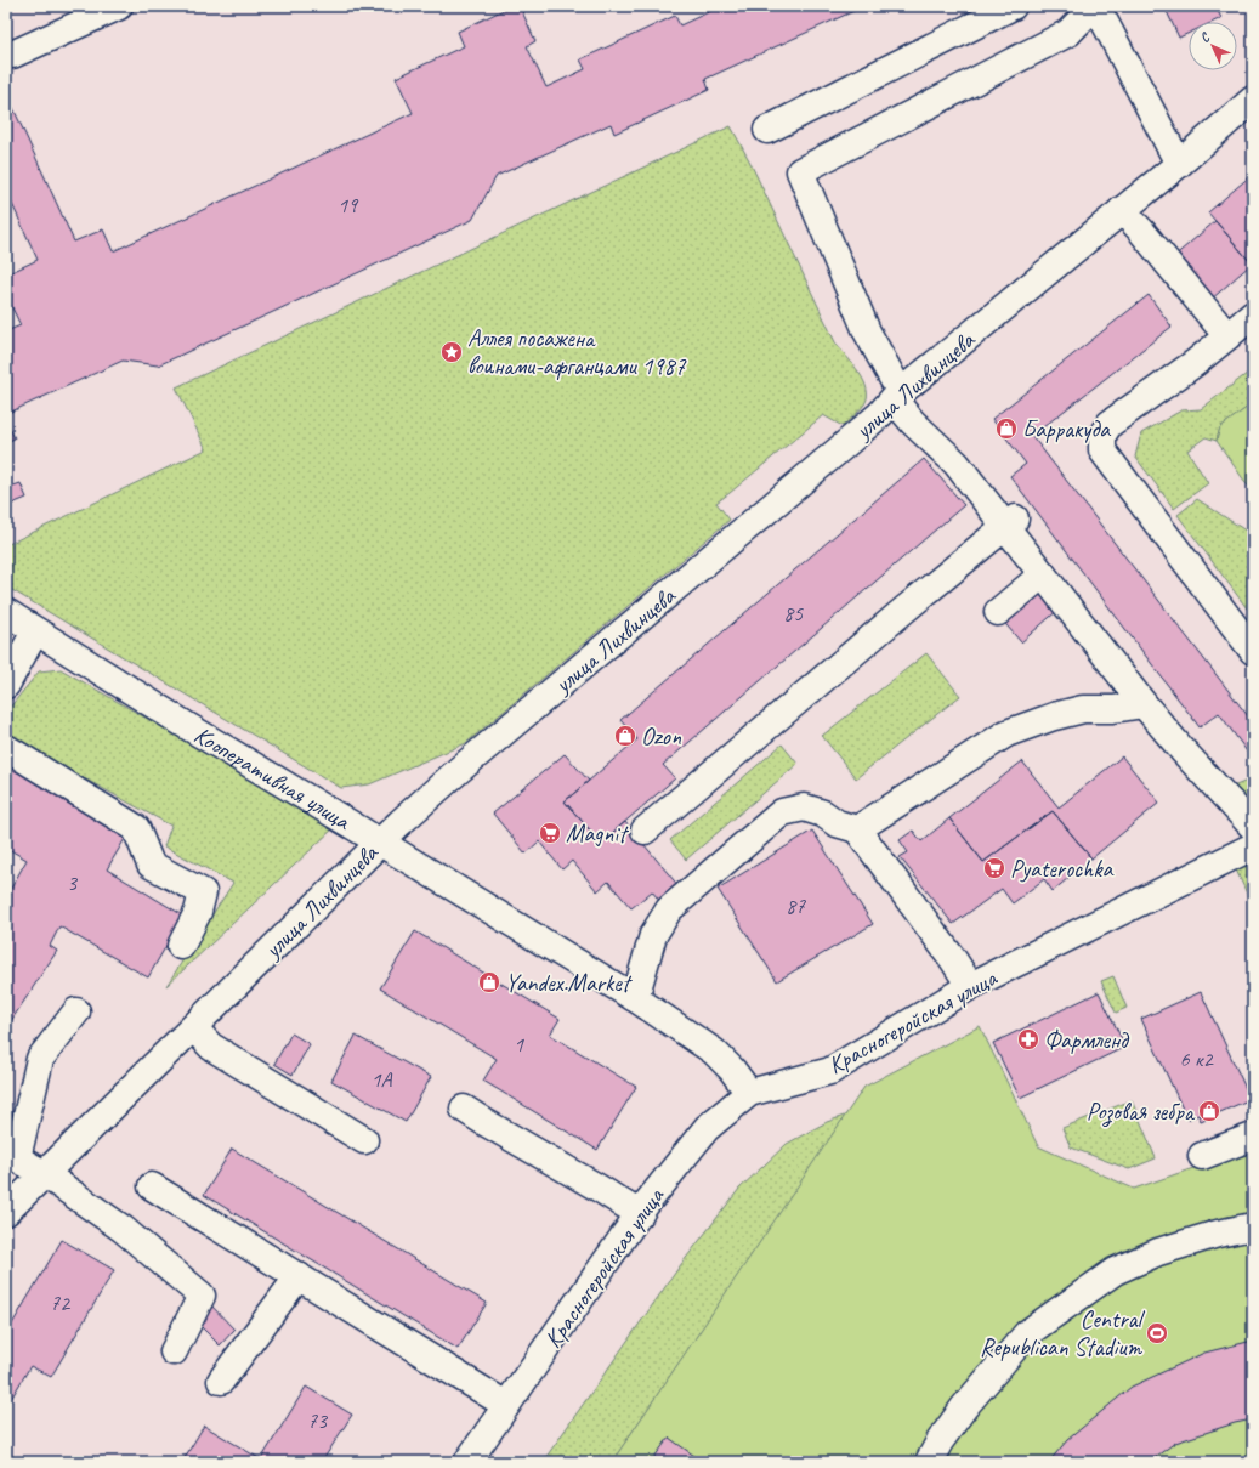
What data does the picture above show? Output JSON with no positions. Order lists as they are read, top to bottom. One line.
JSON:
{"streets":{"street":["улица Лихвинцева","Кооперативная улица","Красногеройская улица"]},"crossings":[["улица Лихвинцева","Кооперативная улица"],["Кооперативная улица","Красногеройская улица"]],"places":{"place":["Аллея посажена воинами-афганцами 1987"],"shop":["Барракуда","Ozon","Yandex.Market","Розовая зебра"],"supermarket":["Magnit","Pyaterochka"],"pharmacy":["Фармленд"],"sports":["Central Republican Stadium"]},"house_numbers":["19","85","3","87","1","6 к2","1А","72","73"],"north":"top left"}
